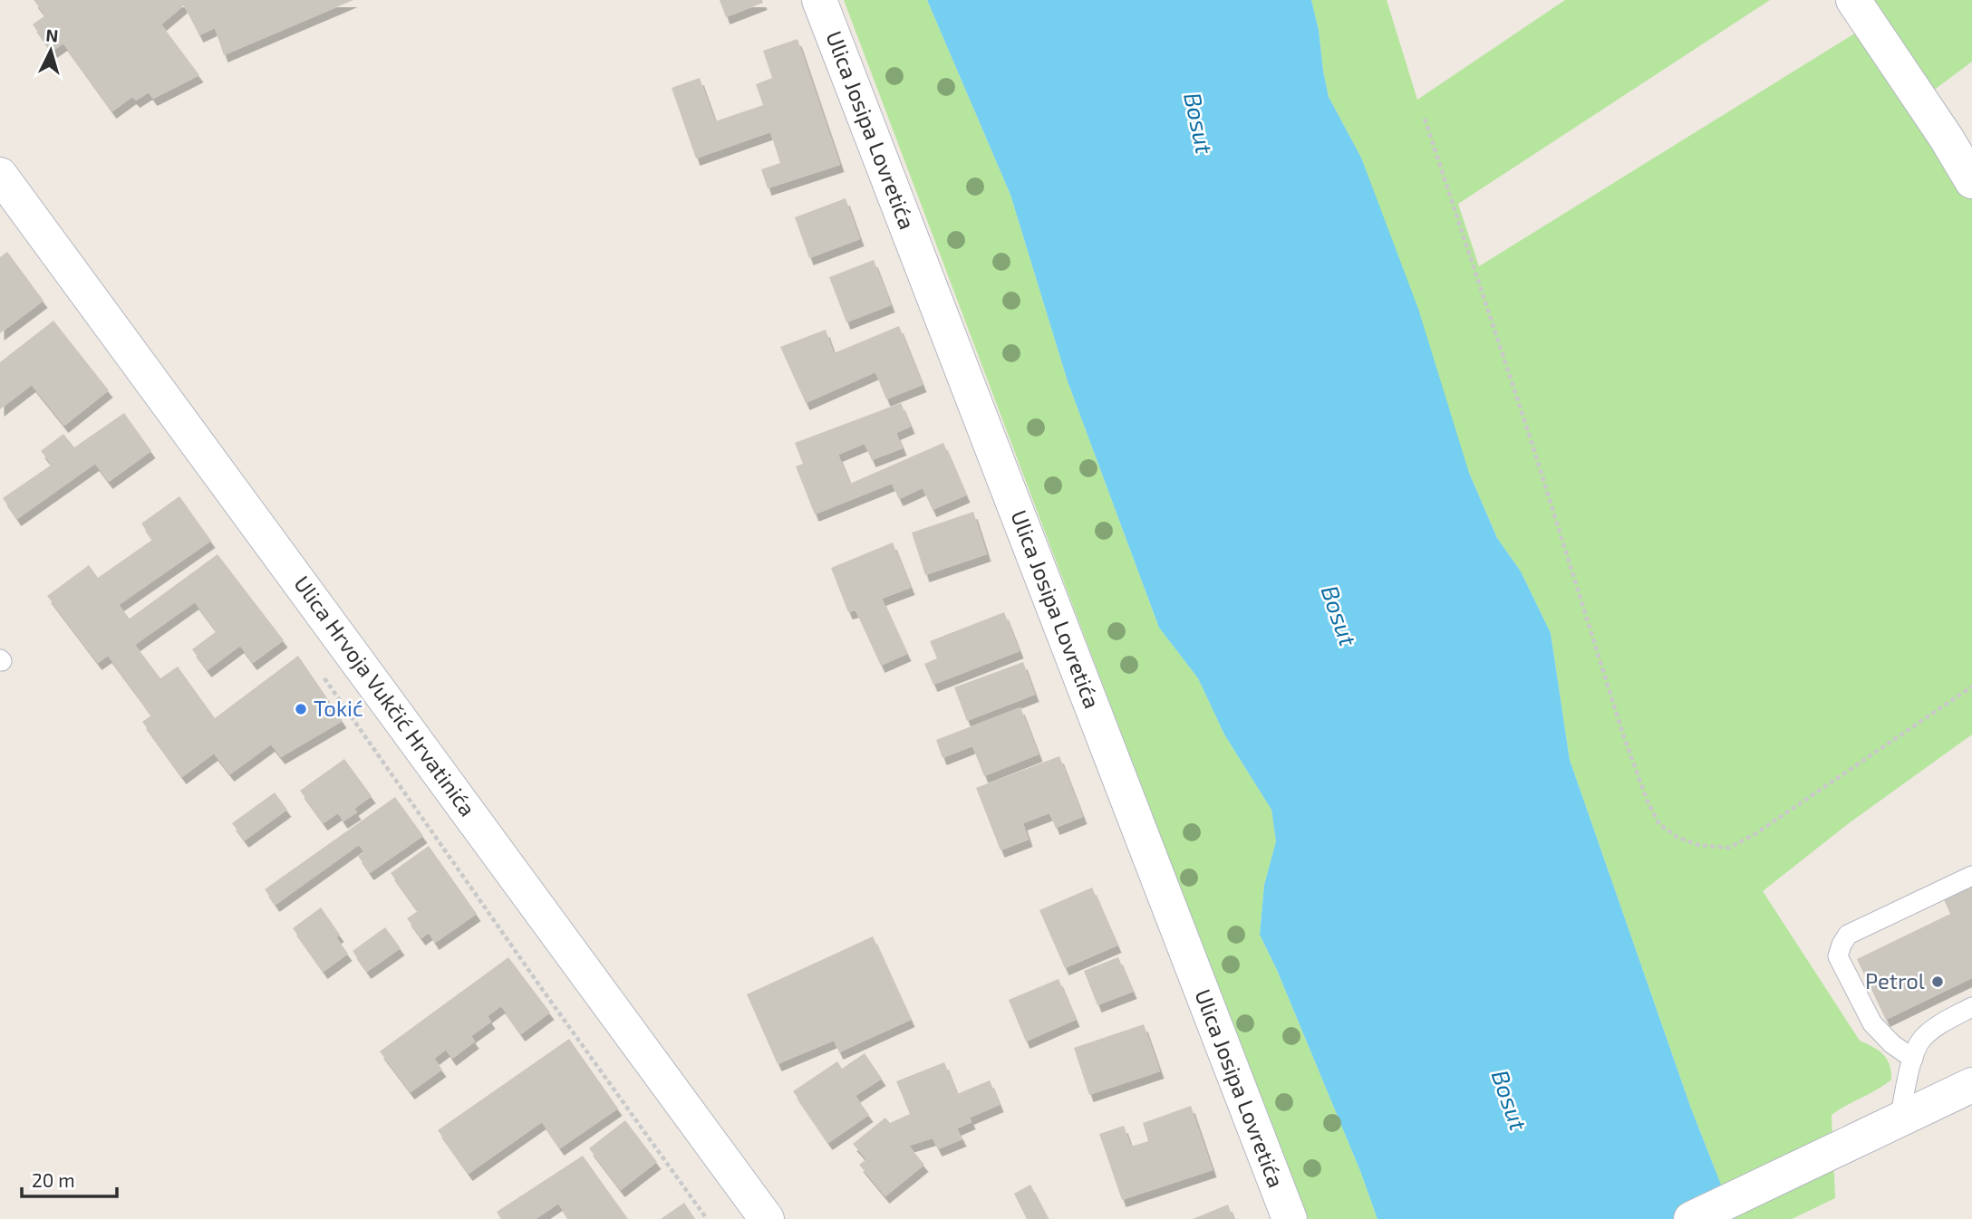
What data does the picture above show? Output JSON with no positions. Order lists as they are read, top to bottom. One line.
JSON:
{"streets":{"main road":["Ulica Josipa Lovretića","Ulica Hrvoja Vukčić Hrvatinića"]},"water":["Bosut"],"places":["Tokić","Petrol"],"scale_bar":"20 m","north":"top"}
